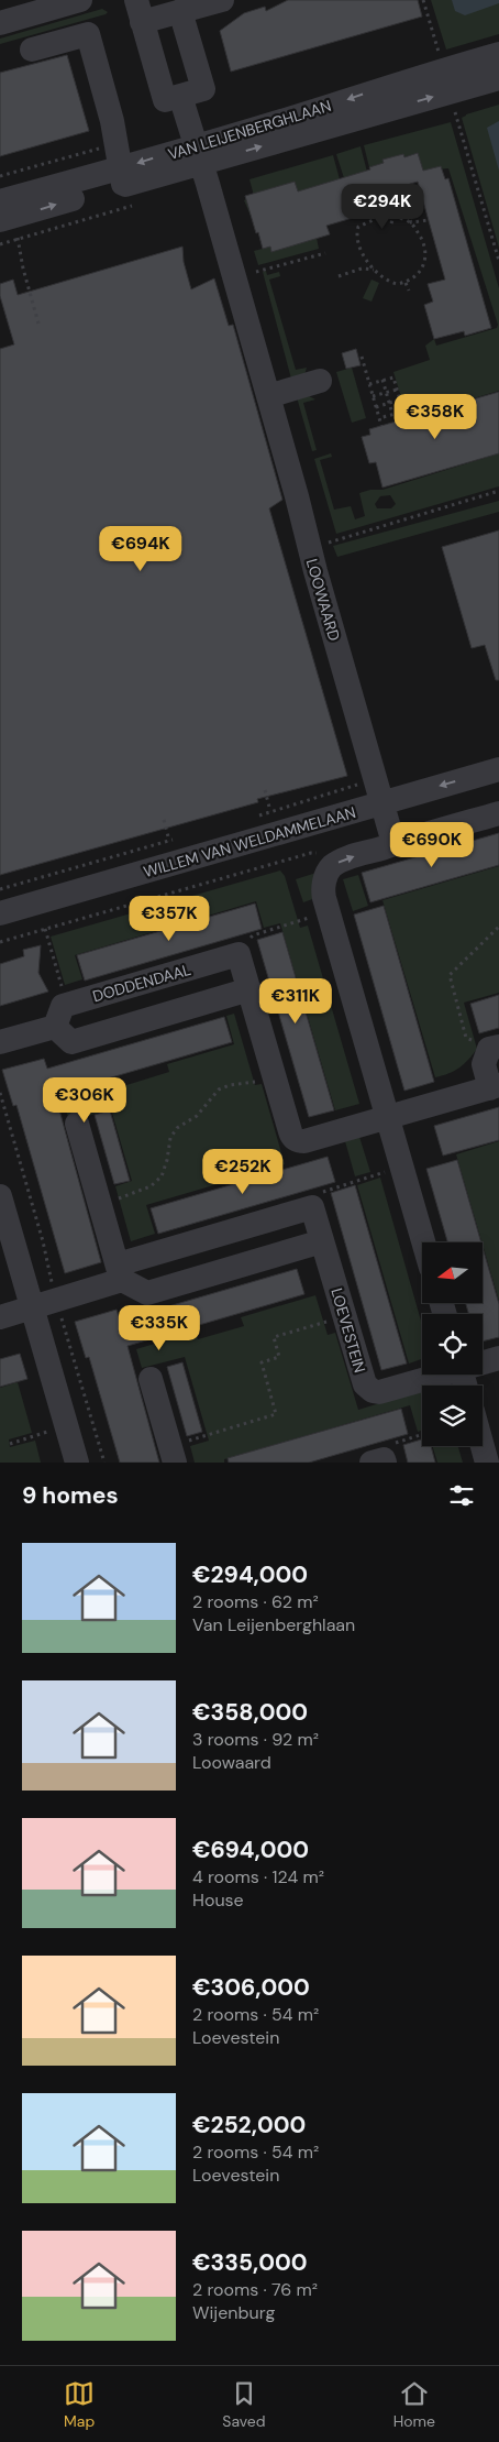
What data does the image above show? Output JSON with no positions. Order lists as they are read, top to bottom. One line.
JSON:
{"streets":{"street":["VAN LEIJENBERGHLAAN","LOOWAARD","WILLEM VAN WELDAMMELAAN","DODDENDAAL","LOEVESTEIN"]},"crossings":[["VAN LEIJENBERGHLAAN","LOOWAARD"],["LOOWAARD","WILLEM VAN WELDAMMELAAN"]],"north":"left","page":{"price":["€294K","€358K","€694K","€690K","€357K","€311K","€306K","€252K","€335K"],"heading":"9 homes","list":[{"name":"€294,000","note":"2 rooms · 62 m² · Van Leijenberghlaan"},{"name":"€358,000","note":"3 rooms · 92 m² · Loowaard"},{"name":"€694,000","note":"4 rooms · 124 m² · House"},{"name":"€306,000","note":"2 rooms · 54 m² · Loevestein"},{"name":"€252,000","note":"2 rooms · 54 m² · Loevestein"},{"name":"€335,000","note":"2 rooms · 76 m² · Wijenburg"}],"tabs":["Map","Saved","Home"]}}
